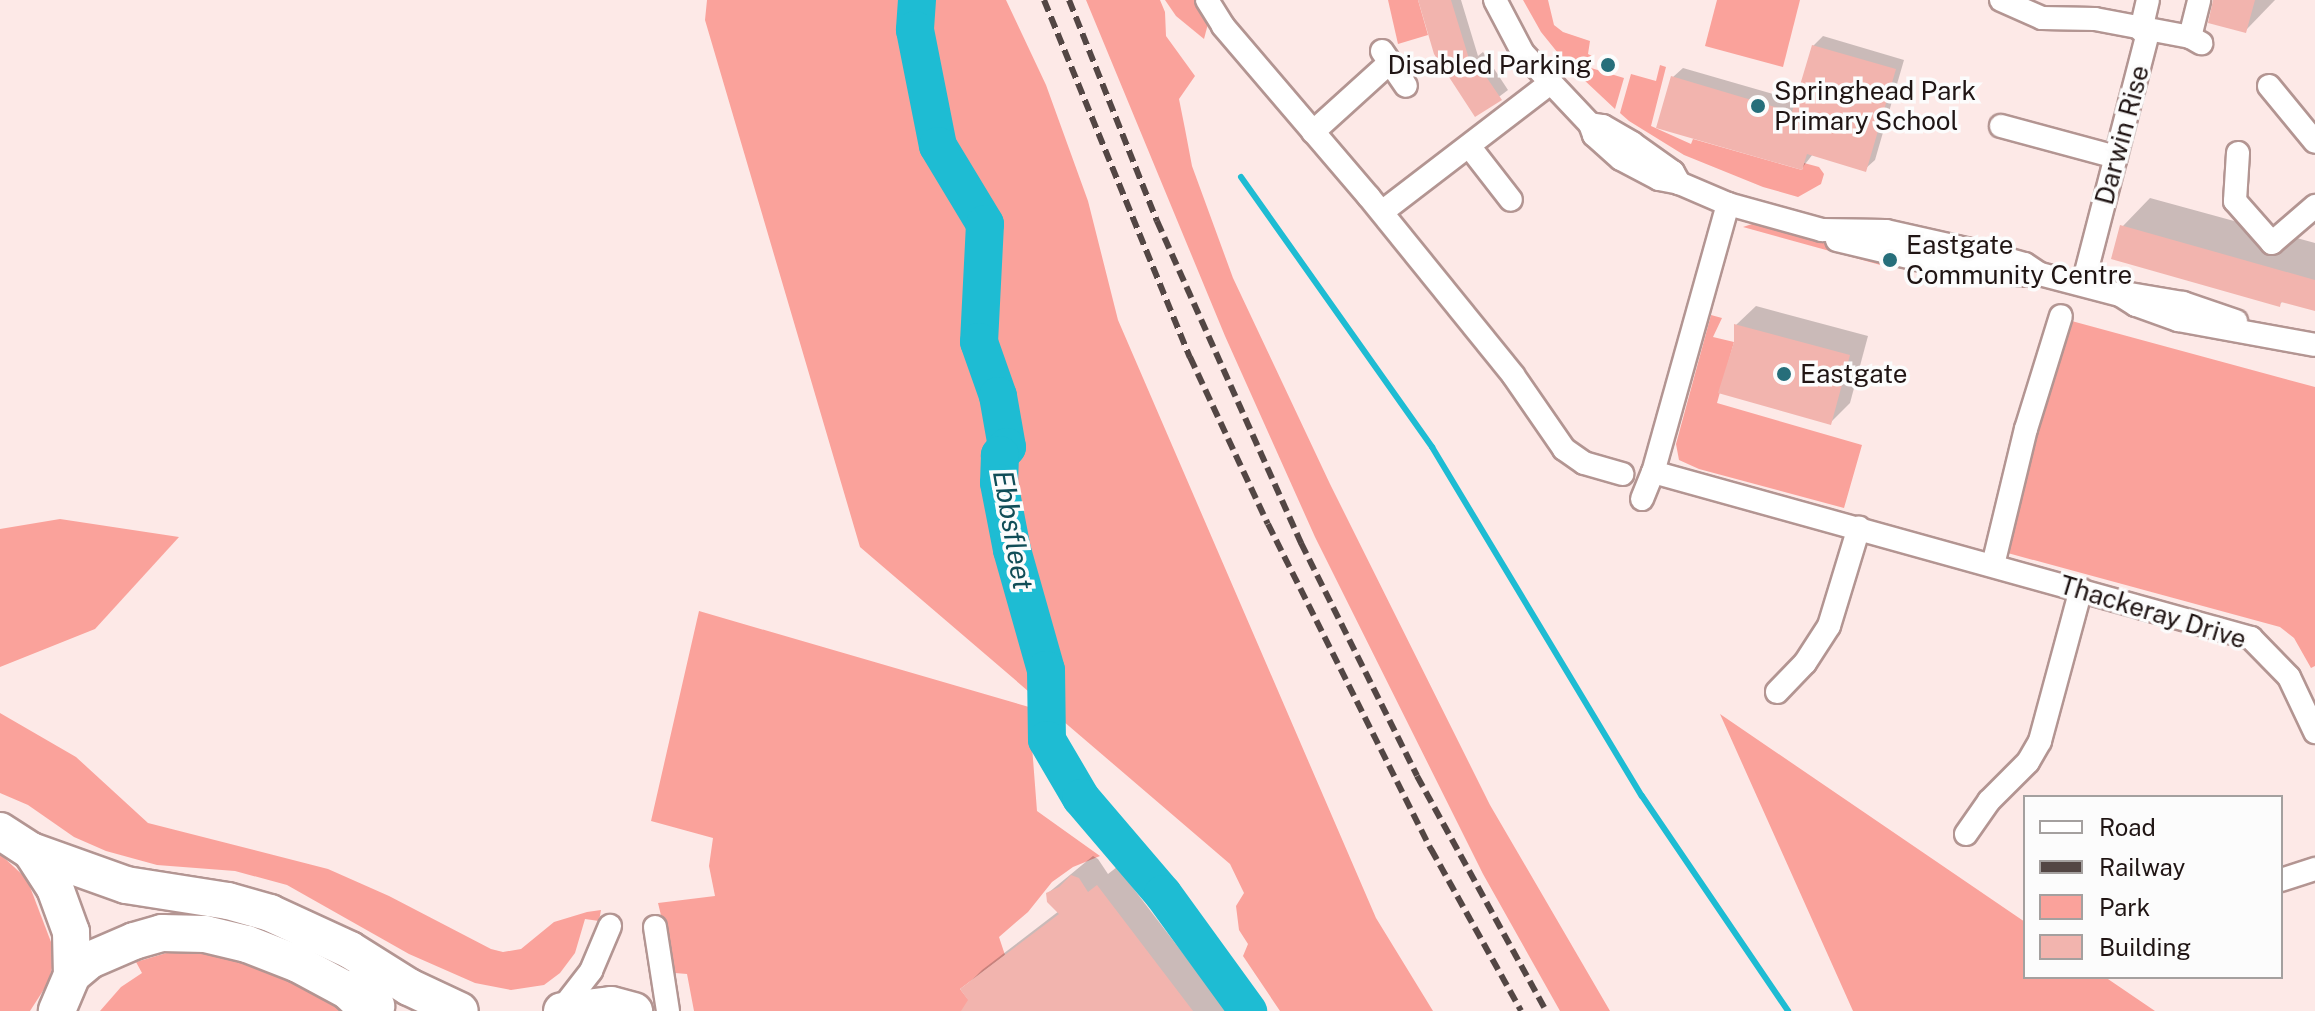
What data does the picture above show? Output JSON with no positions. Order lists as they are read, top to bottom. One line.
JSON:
{"streets":{"street":["Darwin Rise","Thackeray Drive"]},"water":["Ebbsfleet"],"places":["Disabled Parking","Springhead Park Primary School","Eastgate Community Centre","Eastgate"],"legend":["Road","Railway","Park","Building"]}
